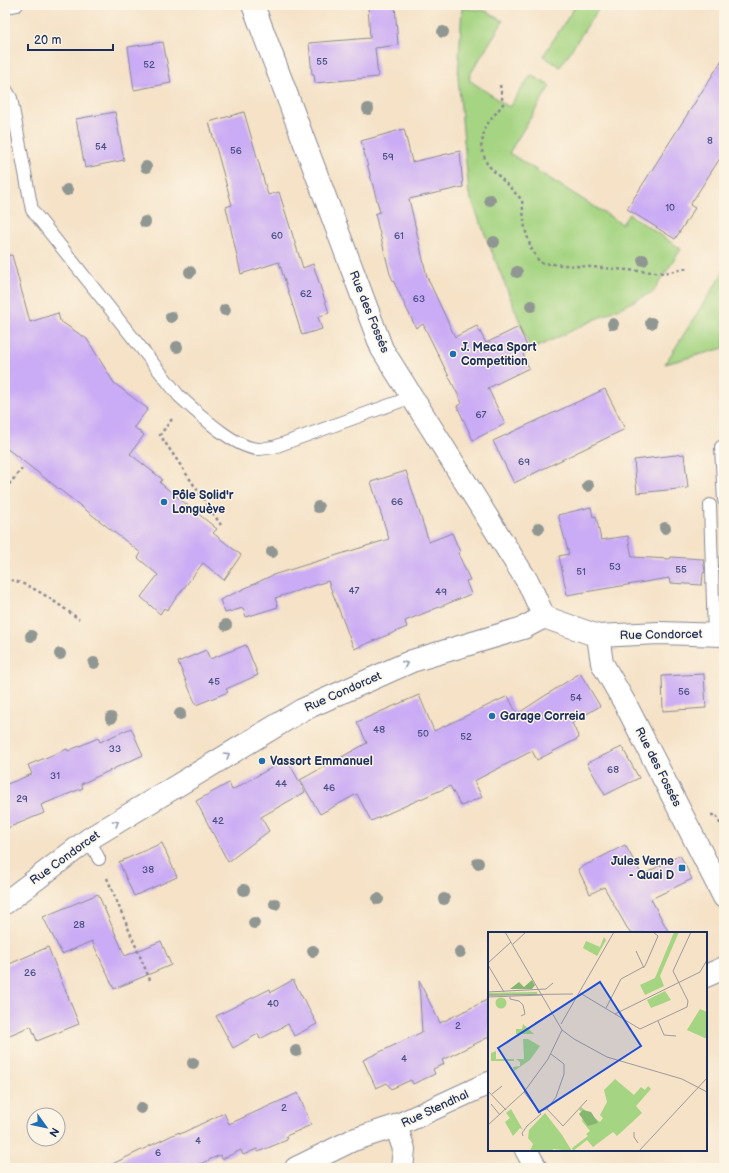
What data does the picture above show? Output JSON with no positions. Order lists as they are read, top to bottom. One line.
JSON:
{"streets":{"street":["Rue des Fossés","Rue Condorcet","Rue Stendhal"]},"crossings":[["Rue des Fossés","Rue Condorcet"]],"one_way":["Rue Condorcet"],"places":{"other":["J. Meca Sport Competition","Pôle Solid'r Longuève","Garage Correia","Vassort Emmanuel"],"transit":["Jules Verne - Quai D"]},"house_numbers":["55","52","8","54","56","59","10","60","61","62","63","67","69","66","53","55","51","47","49","45","56","54","48","50","52","33","68","31","44","46","29","42","38","28","26","40","2","4","2","4","6"],"scale_bar":"20 m","north":"bottom right"}
